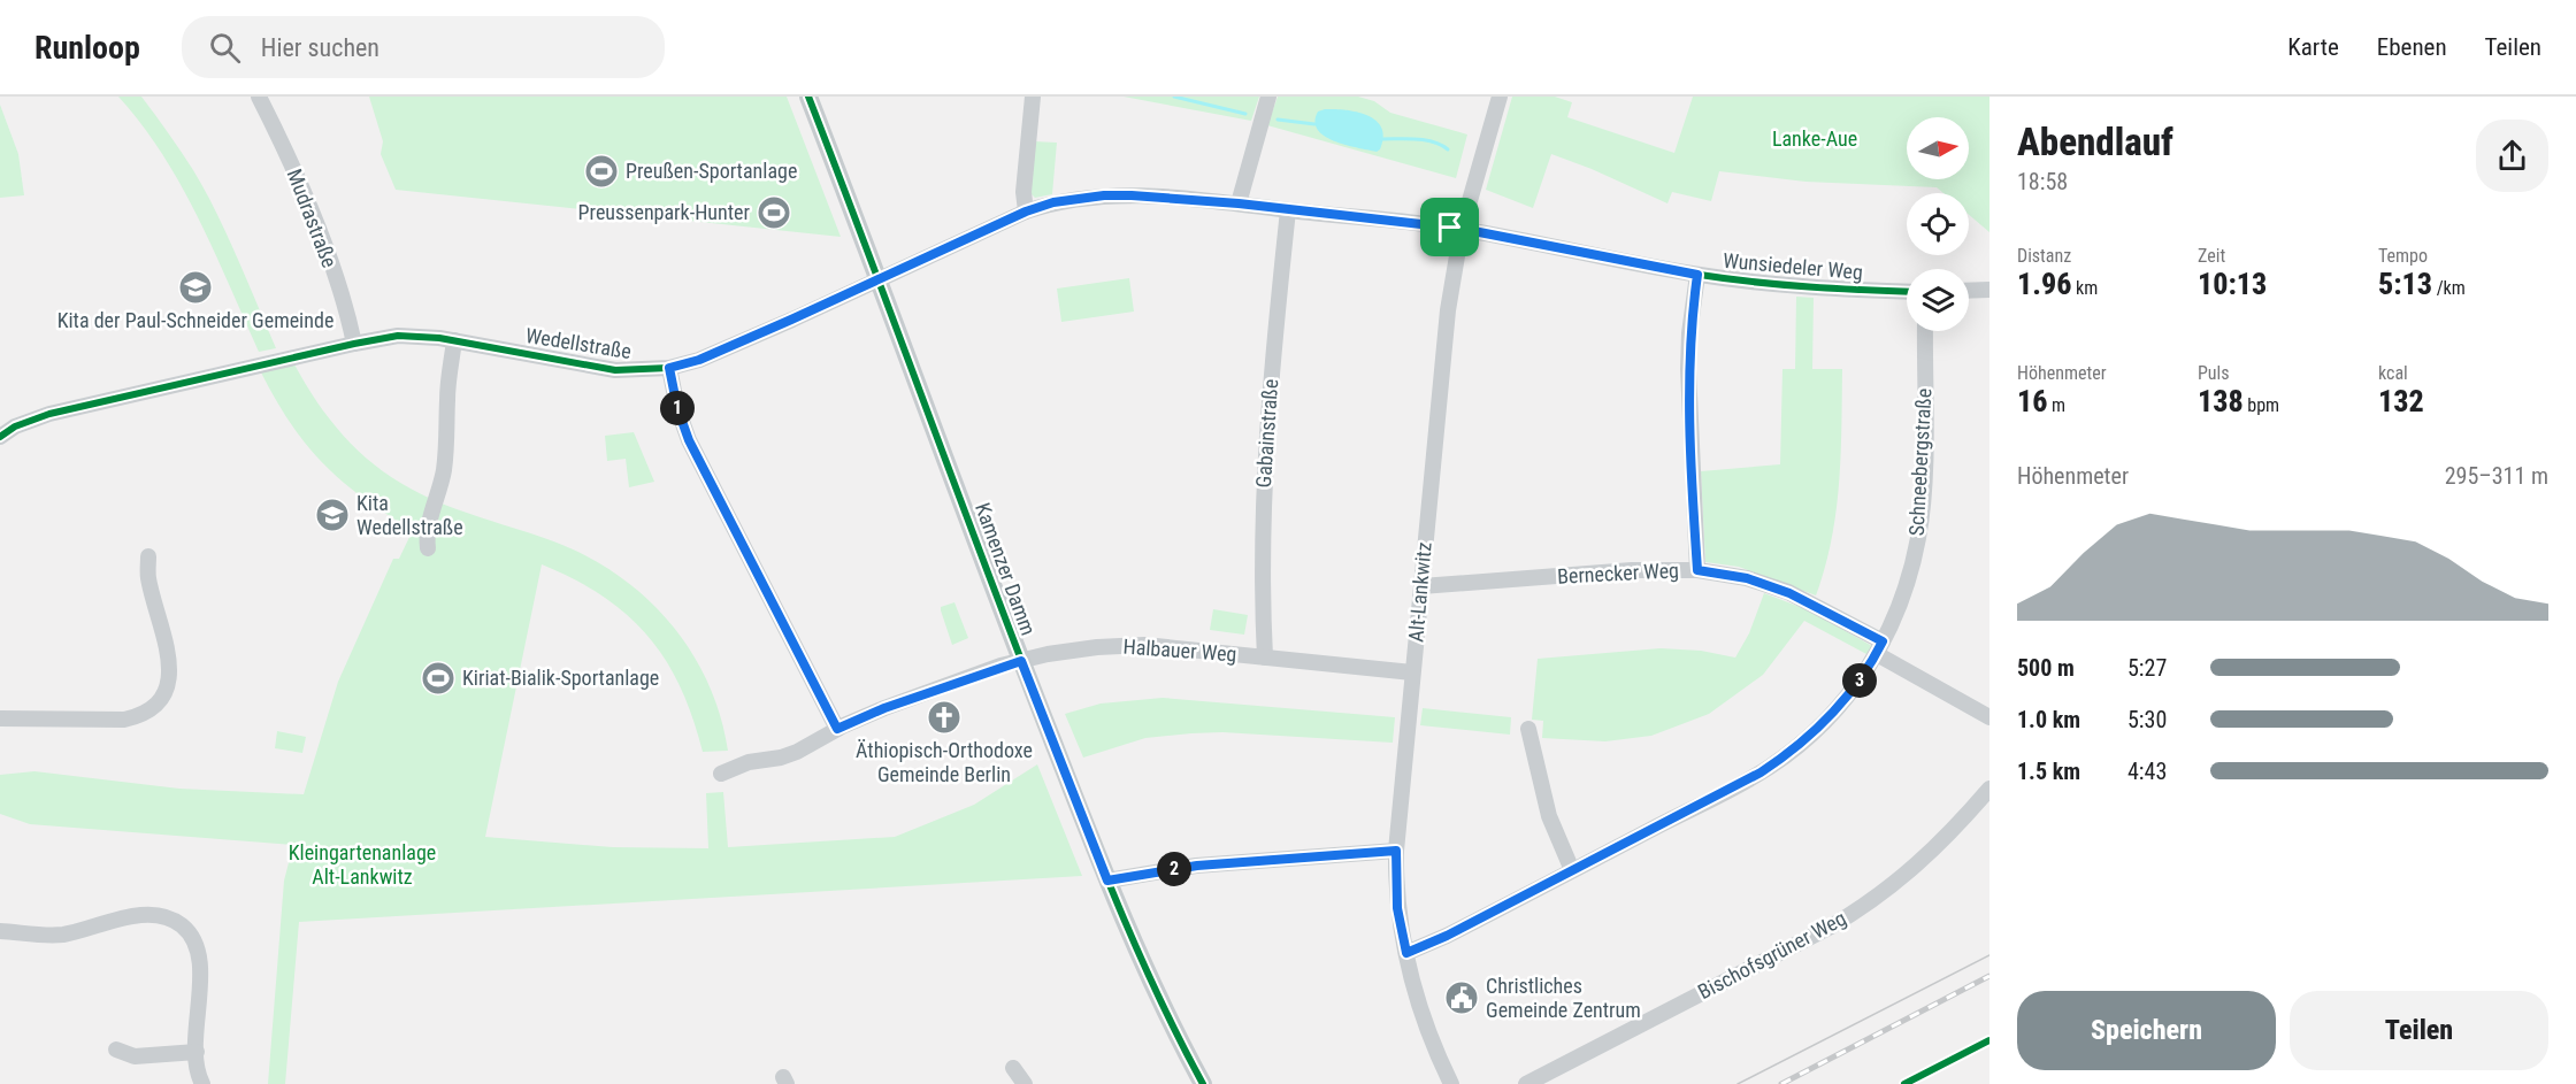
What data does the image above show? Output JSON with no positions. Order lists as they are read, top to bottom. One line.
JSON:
{"streets":{"main road":["Kamenzer Damm"],"street":["Mudrastraße","Wunsiedeler Weg","Wedellstraße","Gabainstraße","Schneebergstraße","Bernecker Weg","Alt-Lankwitz","Halbauer Weg","Bischofsgrüner Weg"]},"crossings":[["Mudrastraße","Wedellstraße"],["Wunsiedeler Weg","Wedellstraße"],["Wunsiedeler Weg","Alt-Lankwitz"],["Wedellstraße","Gabainstraße"],["Wedellstraße","Kamenzer Damm"],["Wedellstraße","Alt-Lankwitz"],["Gabainstraße","Halbauer Weg"],["Schneebergstraße","Bernecker Weg"],["Schneebergstraße","Alt-Lankwitz"],["Kamenzer Damm","Halbauer Weg"],["Bernecker Weg","Alt-Lankwitz"],["Alt-Lankwitz","Halbauer Weg"]],"parks":["Lanke-Aue","Kleingartenanlage Alt-Lankwitz"],"places":{"sports":["Preußen-Sportanlage","Preussenpark-Hunter","Kiriat-Bialik-Sportanlage"],"school or university":["Kita der Paul-Schneider Gemeinde","Kita Wedellstraße"],"church":["Äthiopisch-Orthodoxe Gemeinde Berlin"],"public building":["Christliches Gemeinde Zentrum"]},"north":"right","page":{"header":"Runloop","search":"Hier suchen","nav":["Karte","Ebenen","Teilen"],"heading":["Abendlauf","18:58"],"stats":[["Distanz","1.96 km"],["Zeit","10:13"],["Tempo","5:13 /km"],["Höhenmeter","16 m"],["Puls","138 bpm"],["kcal","132"]],"pins":["1","3","2"],"chart":["Höhenmeter","295–311 m"],"list":[{"name":"500 m","note":"5:27"},{"name":"1.0 km","note":"5:30"},{"name":"1.5 km","note":"4:43"}],"buttons":["Speichern","Teilen"]}}
